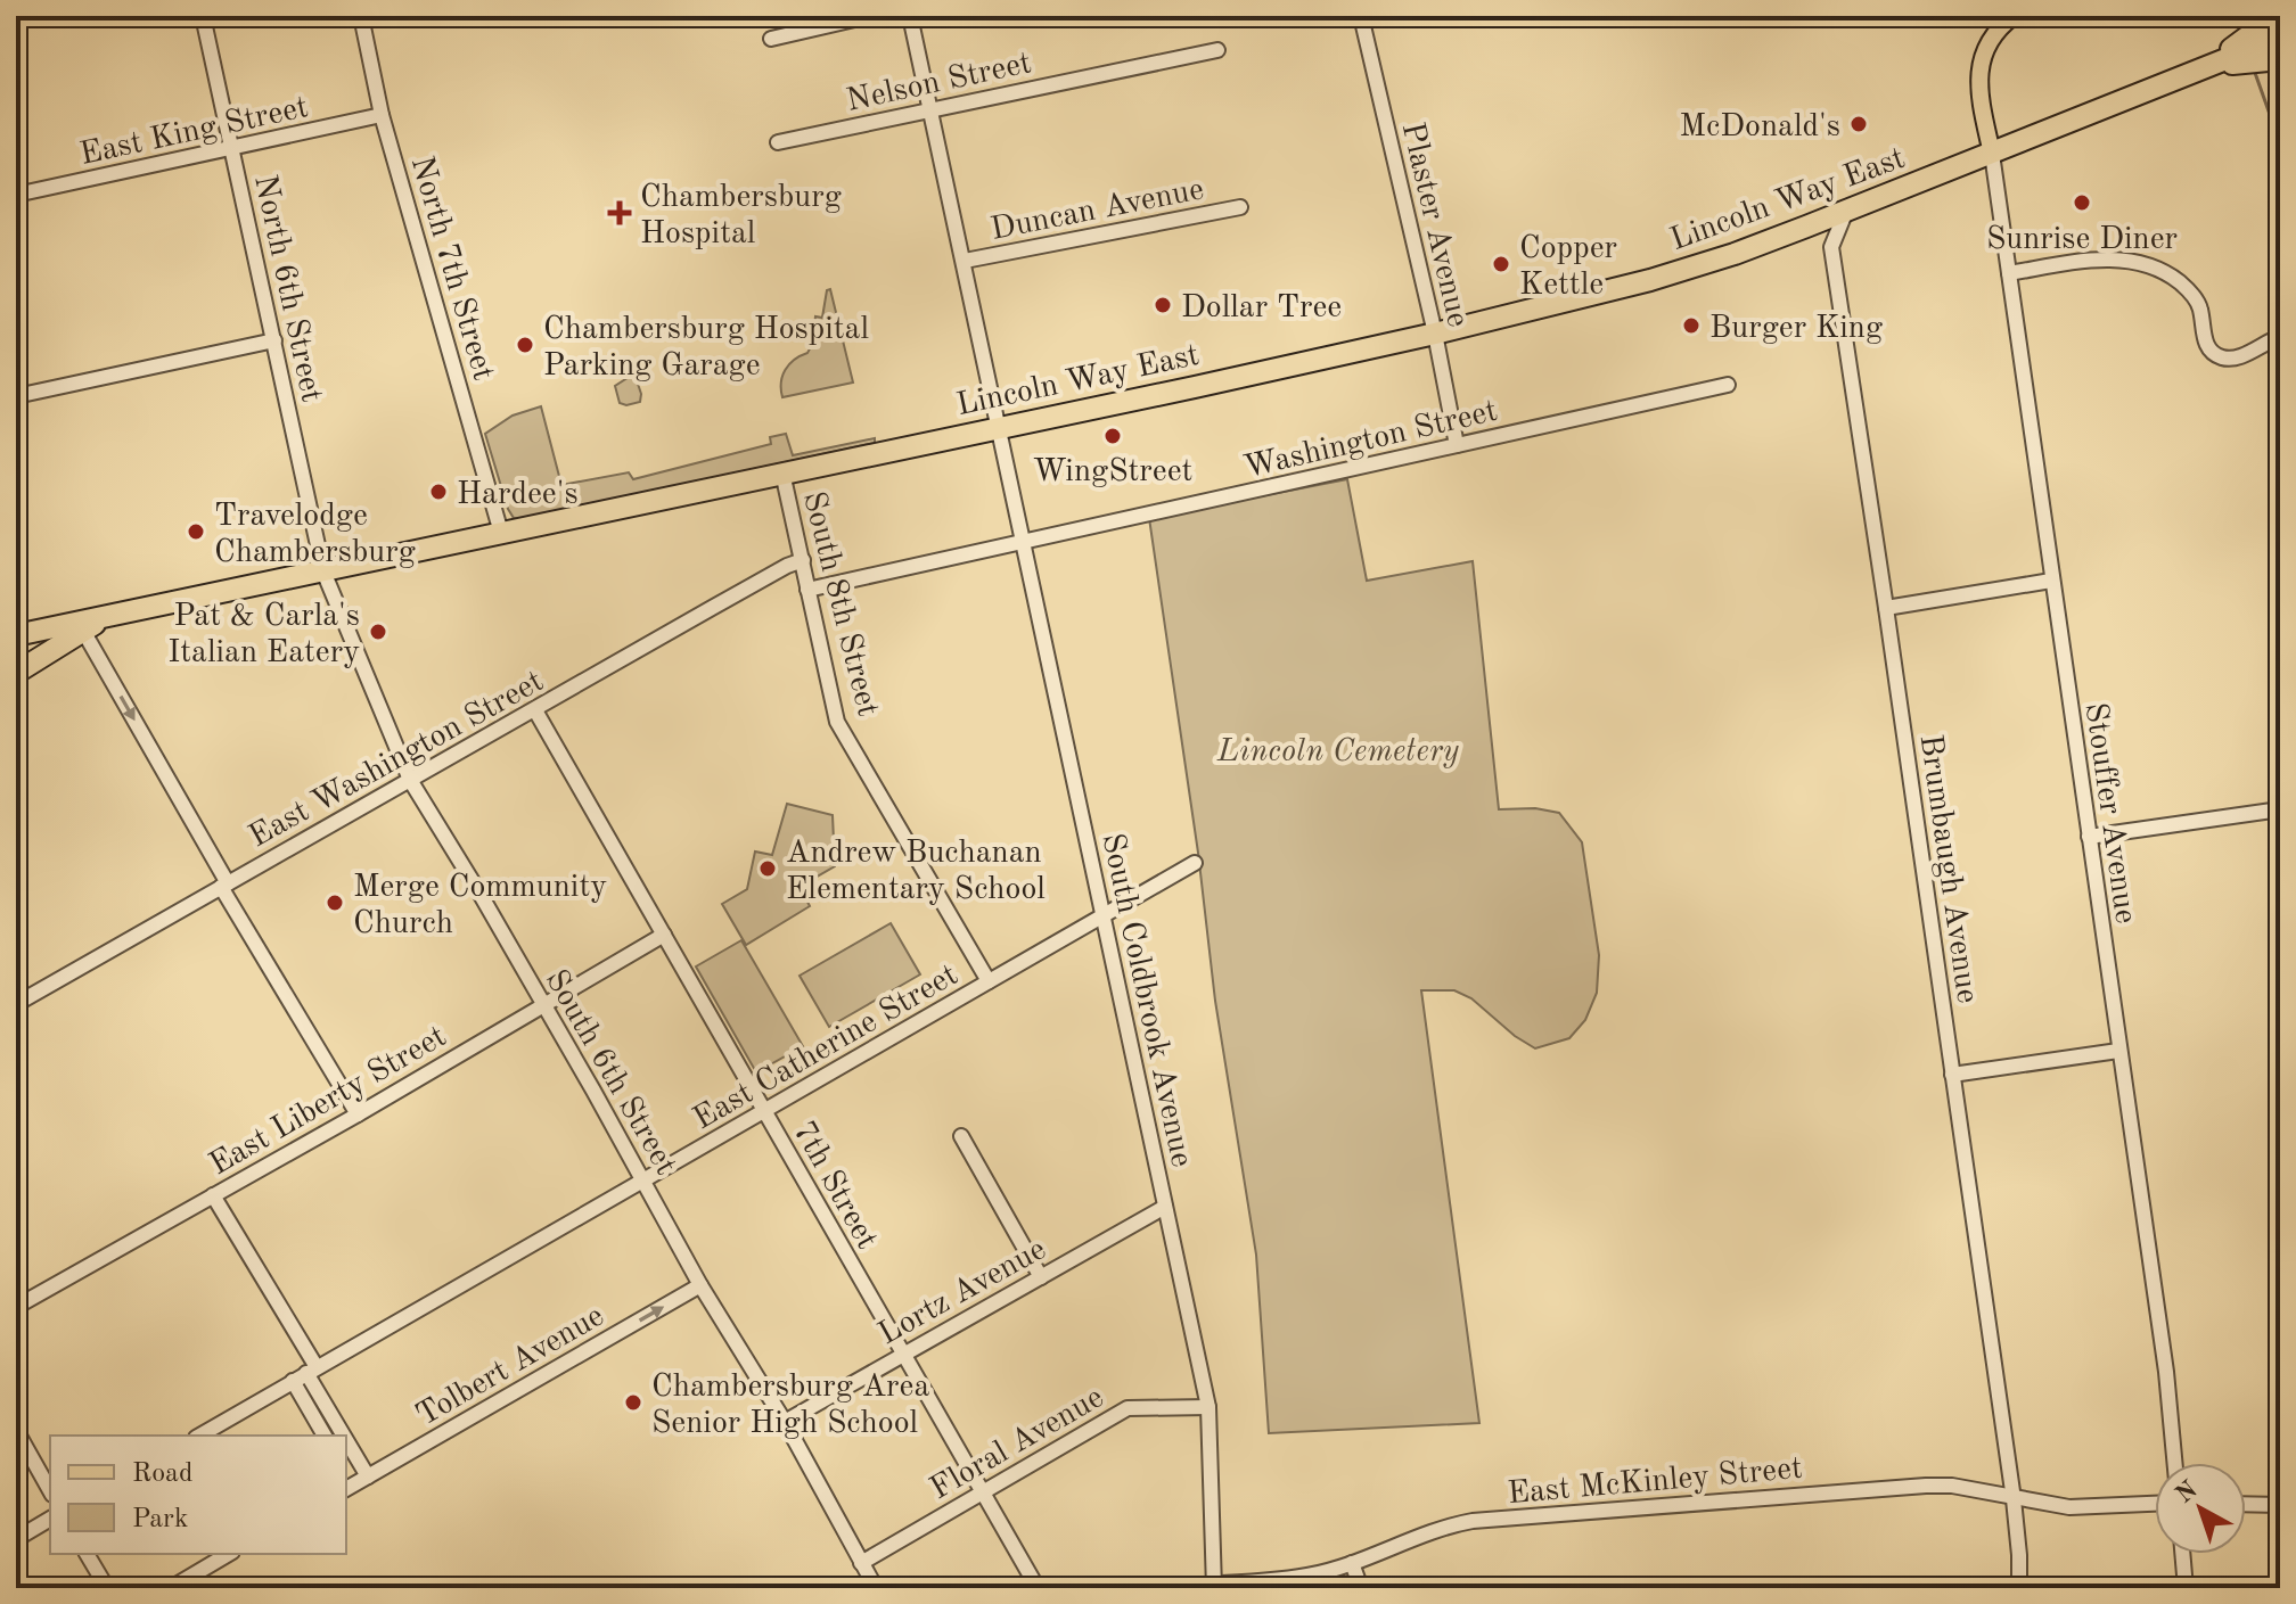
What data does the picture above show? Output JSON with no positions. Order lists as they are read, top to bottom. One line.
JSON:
{"streets":{"highway":["Lincoln Way East"],"street":["Nelson Street","East King Street","Duncan Avenue","Plaster Avenue","North 7th Street","North 6th Street","Washington Street","South 8th Street","East Washington Street","Stouffer Avenue","Brumbaugh Avenue","South Coldbrook Avenue","East Catherine Street","South 6th Street","East Liberty Street","7th Street","Lortz Avenue","Tolbert Avenue","Floral Avenue","East McKinley Street"]},"crossings":[["Nelson Street","South Coldbrook Avenue"],["East King Street","North 7th Street"],["East King Street","North 6th Street"],["Lincoln Way East","Plaster Avenue"],["Lincoln Way East","North 7th Street"],["Lincoln Way East","North 6th Street"],["Lincoln Way East","South 8th Street"],["Lincoln Way East","Stouffer Avenue"],["Lincoln Way East","South Coldbrook Avenue"],["Lincoln Way East","South 6th Street"],["Duncan Avenue","South Coldbrook Avenue"],["Plaster Avenue","Washington Street"],["North 6th Street","South 6th Street"],["Washington Street","South 8th Street"],["Washington Street","South Coldbrook Avenue"],["South 8th Street","East Washington Street"],["South 8th Street","East Catherine Street"],["East Washington Street","South 6th Street"],["East Washington Street","7th Street"],["Brumbaugh Avenue","East McKinley Street"],["South Coldbrook Avenue","East Catherine Street"],["South Coldbrook Avenue","Lortz Avenue"],["South Coldbrook Avenue","Floral Avenue"],["South Coldbrook Avenue","East McKinley Street"],["East Catherine Street","South 6th Street"],["East Catherine Street","7th Street"],["South 6th Street","East Liberty Street"],["South 6th Street","Lortz Avenue"],["South 6th Street","Tolbert Avenue"],["South 6th Street","Floral Avenue"],["East Liberty Street","7th Street"],["7th Street","Lortz Avenue"],["7th Street","Floral Avenue"]],"one_way":["Tolbert Avenue"],"parks":["Lincoln Cemetery"],"places":{"other":["McDonald's","Sunrise Diner","Copper Kettle","Dollar Tree","Burger King","Chambersburg Hospital Parking Garage","WingStreet","Hardee's","Travelodge Chambersburg","Pat & Carla's Italian Eatery","Andrew Buchanan Elementary School","Merge Community Church","Chambersburg Area Senior High School"],"health":["Chambersburg Hospital"]},"legend":["Road","Park"],"north":"top left"}
